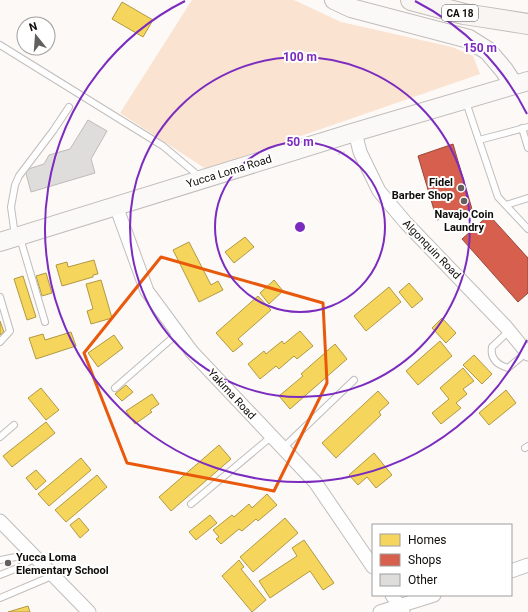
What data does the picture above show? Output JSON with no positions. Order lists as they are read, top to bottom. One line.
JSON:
{"streets":{"main road":["CA 18","Yucca Loma Road"],"street":["Algonquin Road","Yakima Road"]},"crossings":[["Yucca Loma Road","Algonquin Road"],["Yucca Loma Road","Yakima Road"]],"places":["Fidel Barber Shop","Navajo Coin Laundry","Yucca Loma Elementary School"],"legend":["Homes","Shops","Other"],"north":"top","rings":["150 m","100 m","50 m"]}
